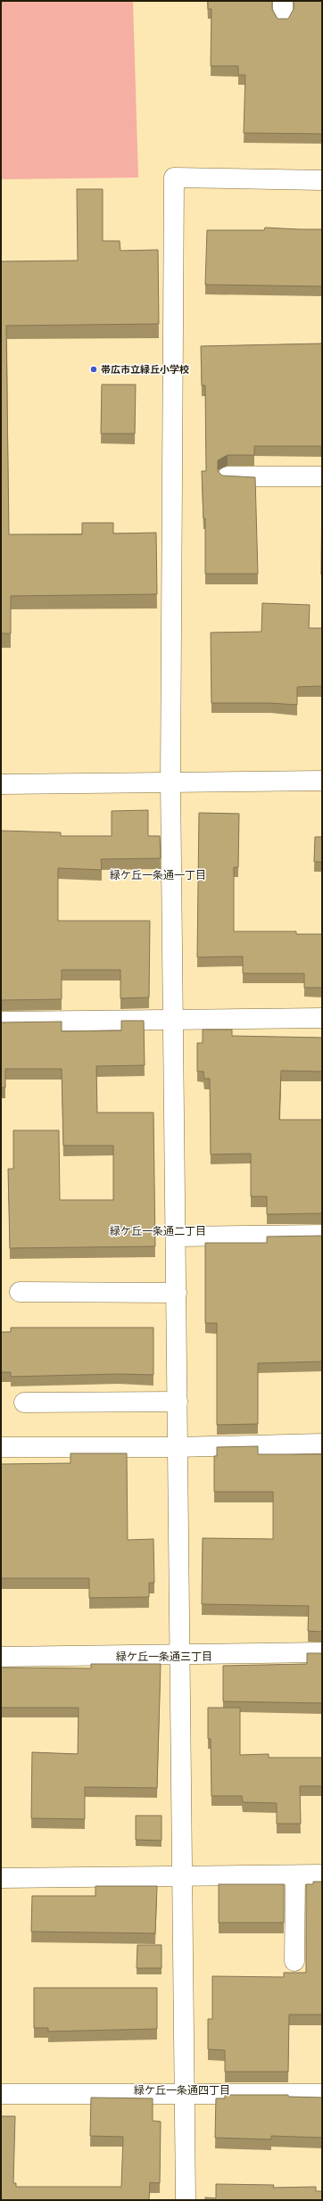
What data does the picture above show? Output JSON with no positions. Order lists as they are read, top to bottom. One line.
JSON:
{"districts":["緑ケ丘一条通一丁目","緑ケ丘一条通二丁目","緑ケ丘一条通三丁目","緑ケ丘一条通四丁目"],"places":["帯広市立緑丘小学校"]}
